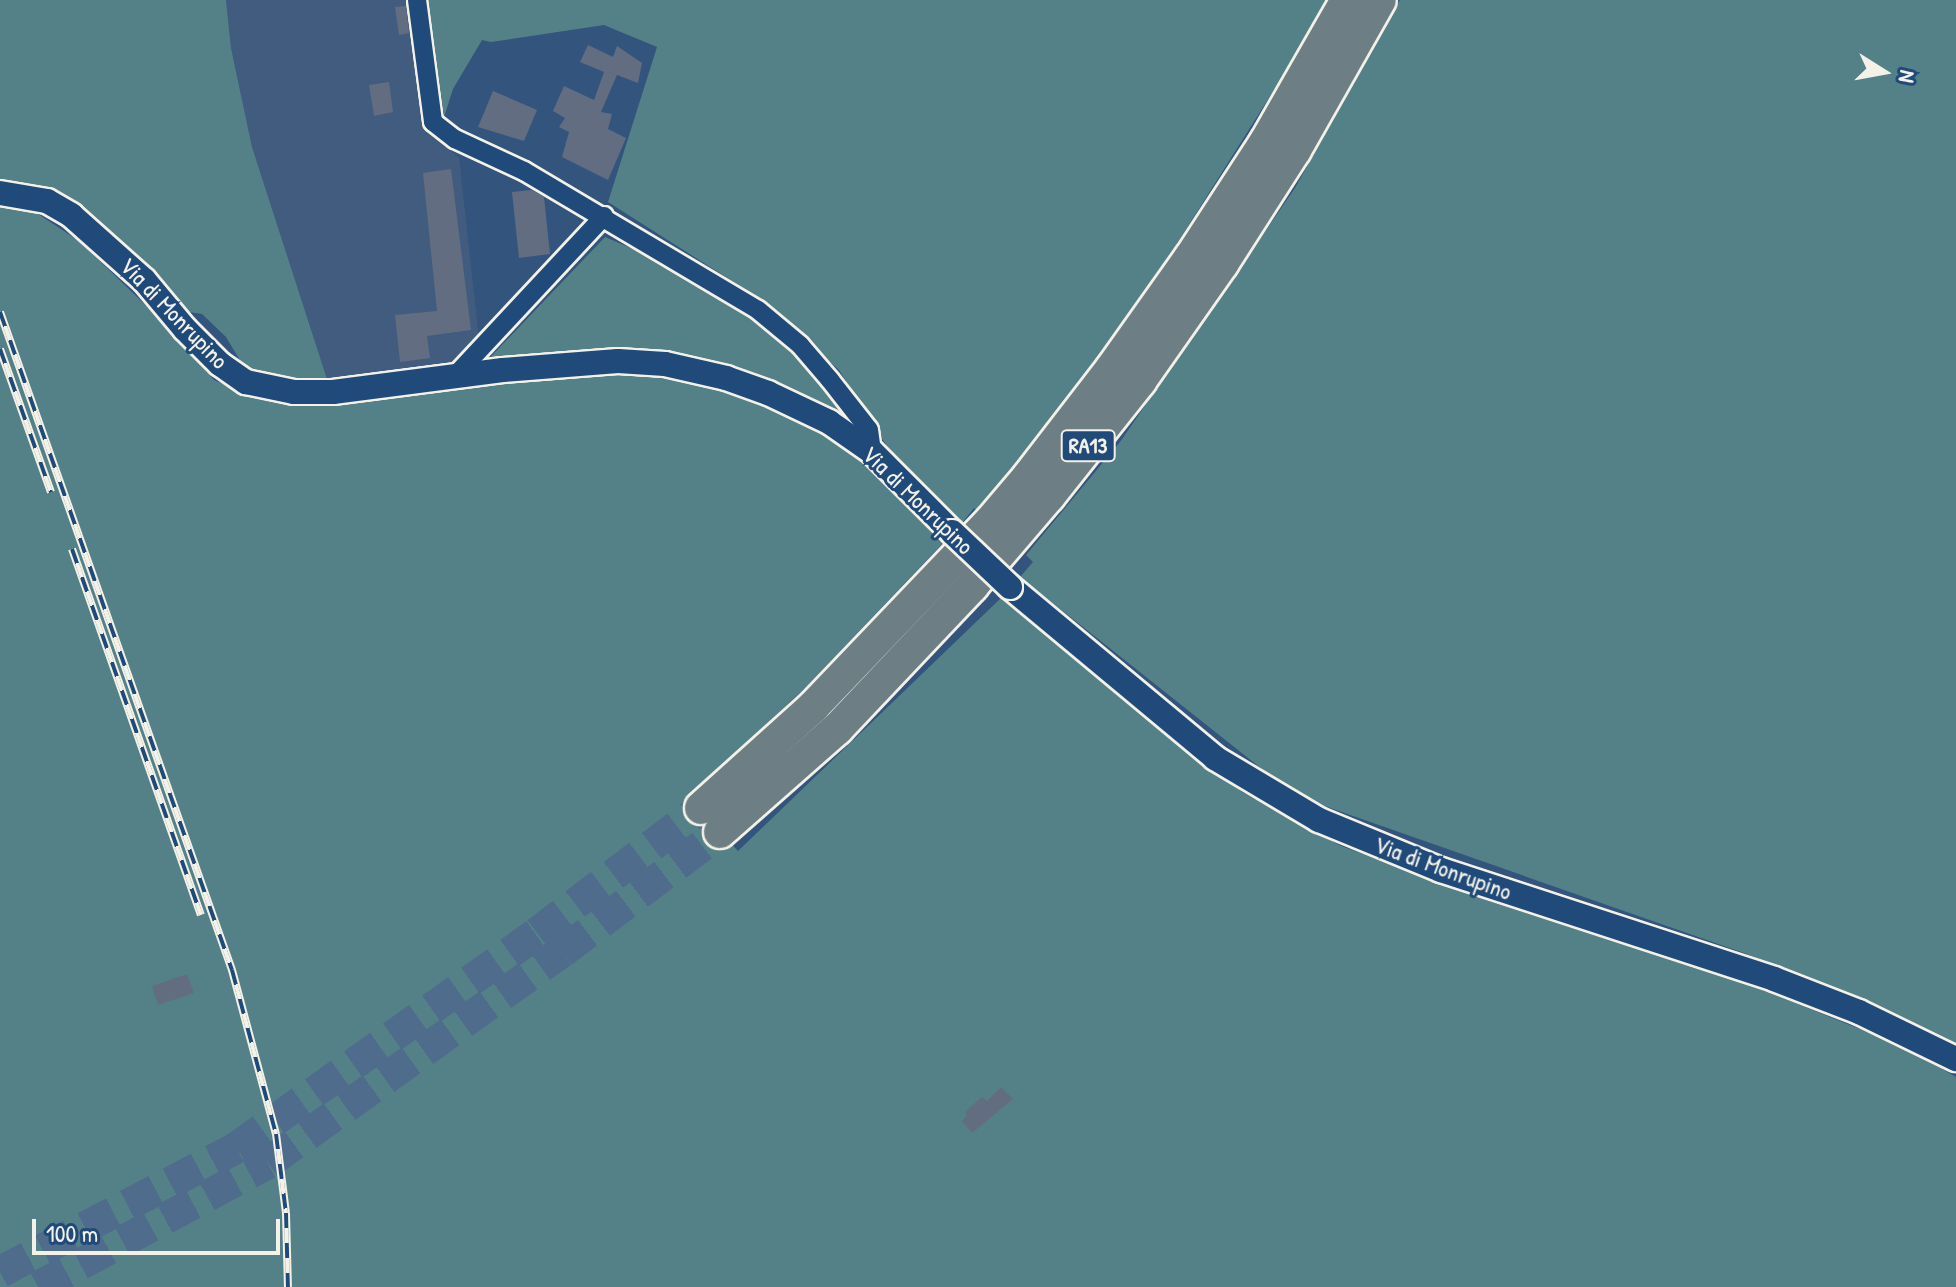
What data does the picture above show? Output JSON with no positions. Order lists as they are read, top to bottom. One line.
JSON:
{"streets":{"highway":["RA13"],"main road":["Via di Monrupino"]},"scale_bar":"100 m","north":"right"}
